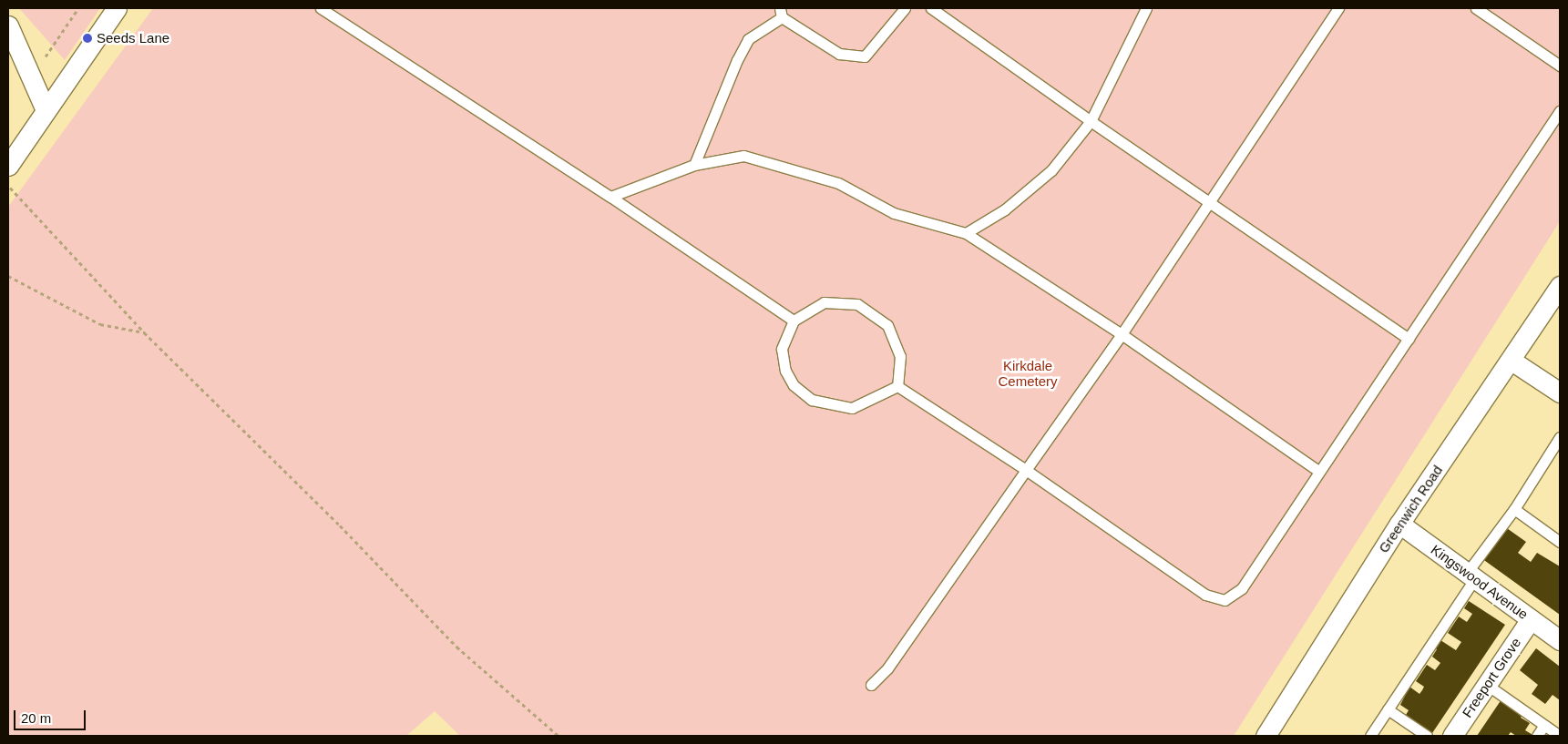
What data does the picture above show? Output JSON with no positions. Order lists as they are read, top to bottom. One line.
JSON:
{"streets":{"street":["Greenwich Road","Kingswood Avenue","Freeport Grove"]},"crossings":[["Greenwich Road","Kingswood Avenue"],["Kingswood Avenue","Freeport Grove"]],"parks":["Kirkdale Cemetery"],"places":["Seeds Lane"],"scale_bar":"20 m"}
